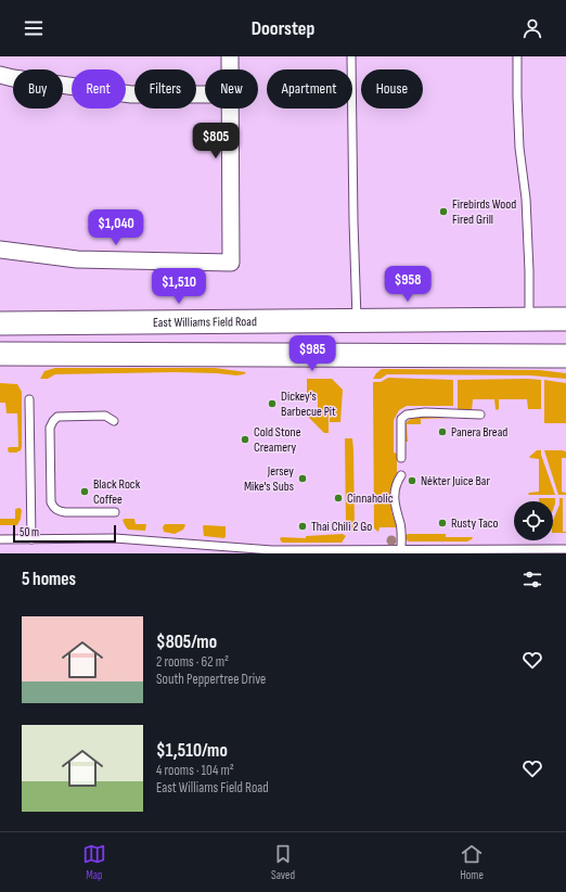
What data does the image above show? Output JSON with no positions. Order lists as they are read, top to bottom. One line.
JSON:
{"streets":{"main road":["East Williams Field Road"]},"places":["Firebirds Wood Fired Grill","Dickey's Barbecue Pit","Panera Bread","Cold Stone Creamery","Jersey Mike's Subs","Nékter Juice Bar","Black Rock Coffee","Cinnaholic","Rusty Taco","Thai Chili 2 Go"],"scale_bar":"50 m","page":{"header":"Doorstep","chip":["Buy","Rent","Filters","New","Apartment","House"],"price":["$805","$1,040","$958","$1,510","$985"],"scale":"50 m","heading":"5 homes","list":[{"name":"$805/mo","note":"2 rooms · 62 m² · South Peppertree Drive"},{"name":"$1,510/mo","note":"4 rooms · 104 m² · East Williams Field Road"}],"tabs":["Map","Saved","Home"]}}
